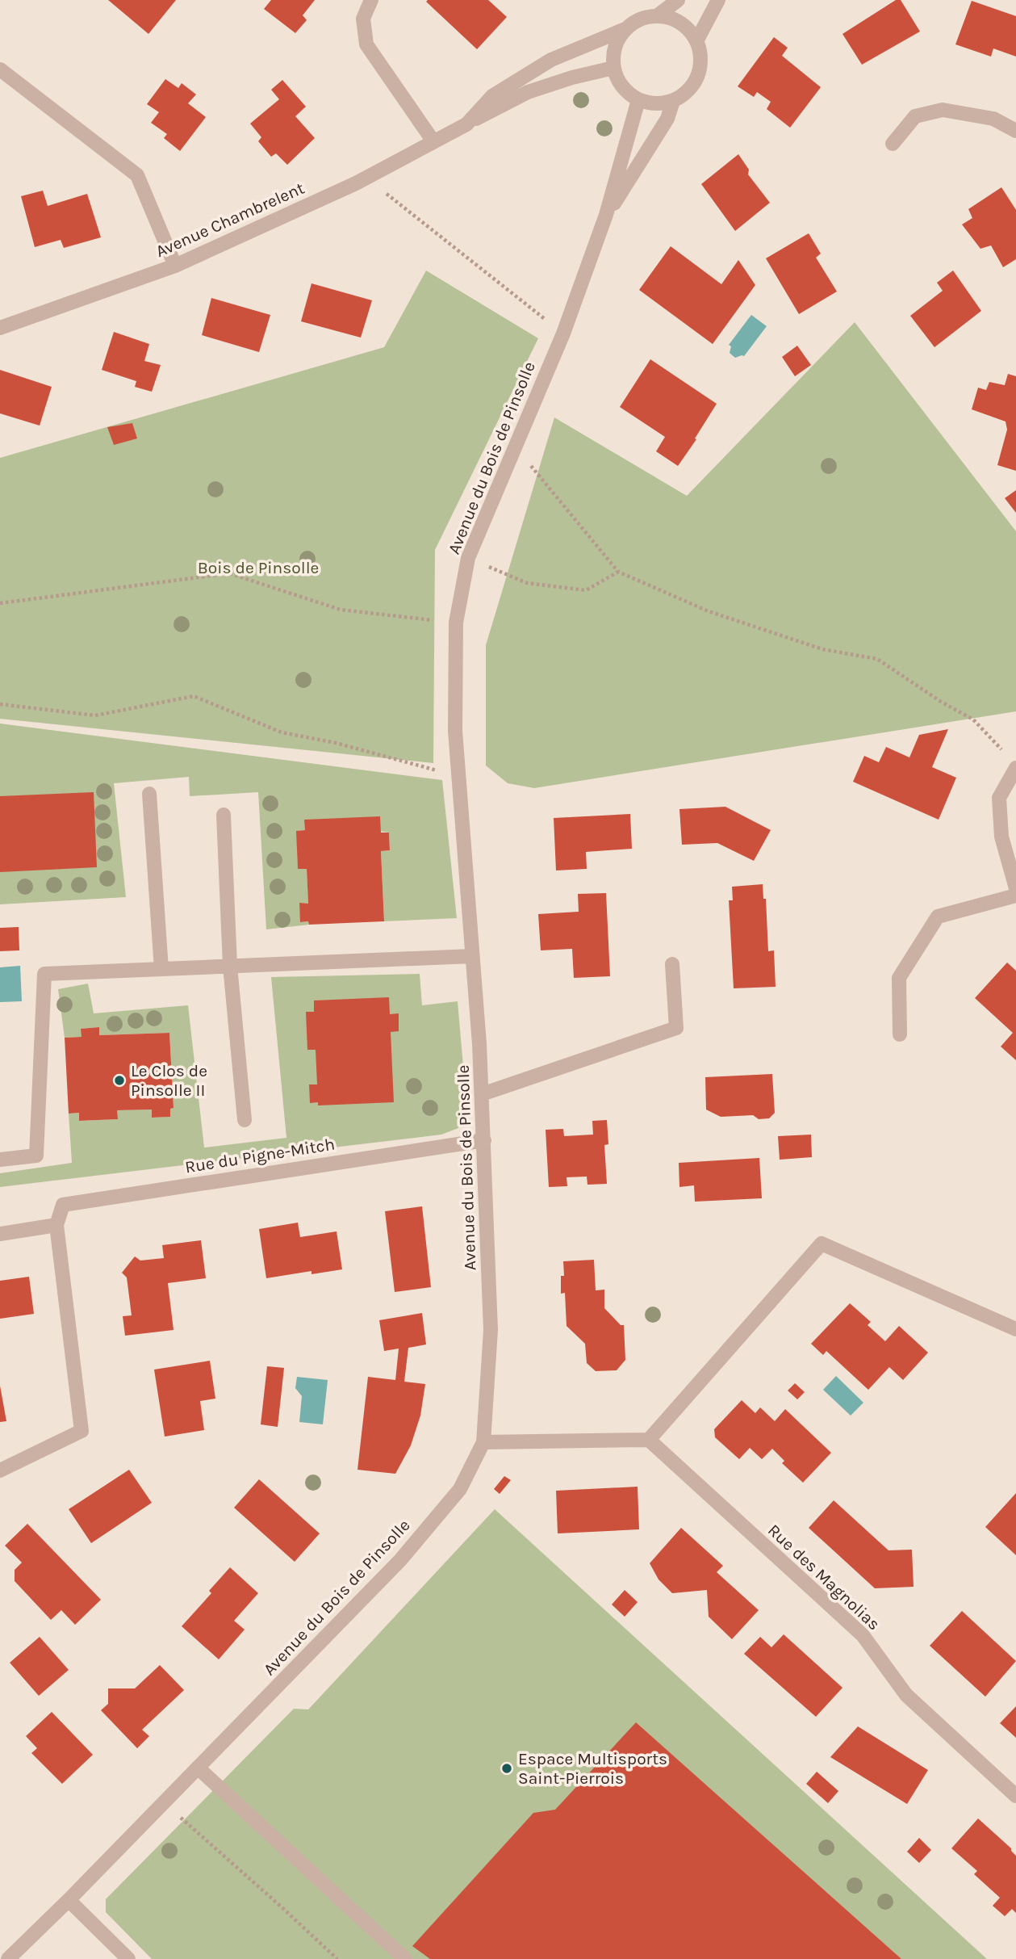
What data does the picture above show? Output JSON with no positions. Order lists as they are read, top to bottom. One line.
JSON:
{"streets":{"street":["Avenue Chambrelent","Avenue du Bois de Pinsolle","Rue du Pigne-Mitch","Rue des Magnolias"]},"crossings":[["Avenue Chambrelent","Avenue du Bois de Pinsolle"],["Avenue du Bois de Pinsolle","Rue du Pigne-Mitch"]],"parks":["Bois de Pinsolle"],"places":["Le Clos de Pinsolle II","Espace Multisports Saint-Pierrois"]}
